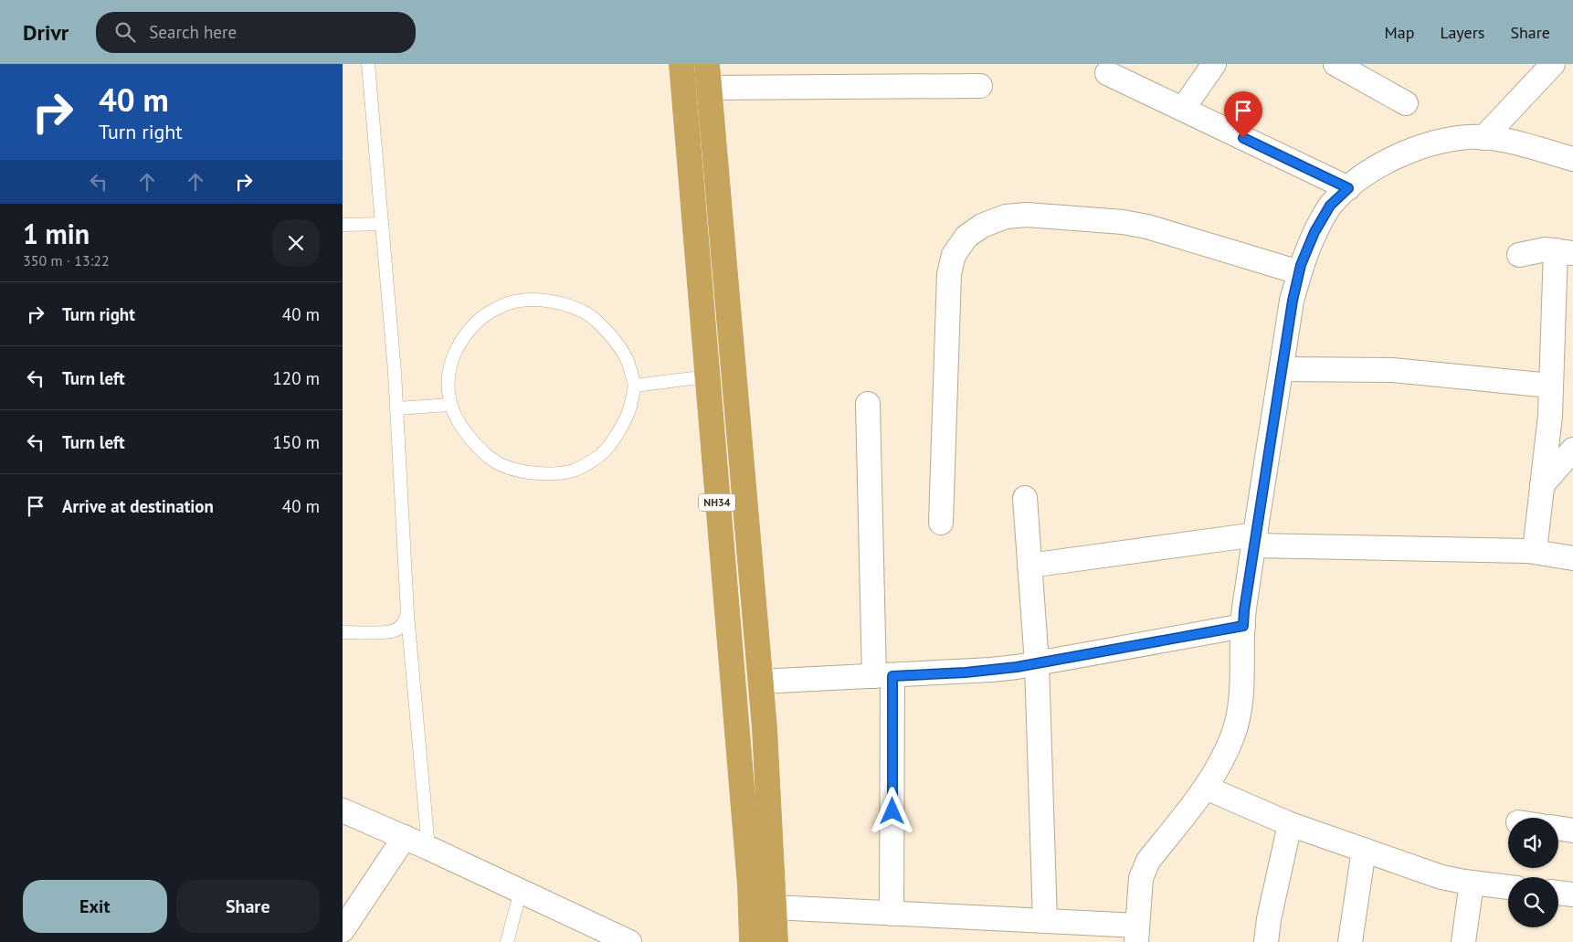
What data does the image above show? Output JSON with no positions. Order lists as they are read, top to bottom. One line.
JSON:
{"streets":{"highway":["NH34"]},"page":{"header":"Drivr","search":"Search here","nav":["Map","Layers","Share"],"turn":["40 m","Turn right"],"heading":["1 min","350 m · 13:22"],"list":[{"name":"Turn right","value":"40 m"},{"name":"Turn left","value":"120 m"},{"name":"Turn left","value":"150 m"},{"name":"Arrive at destination","value":"40 m"}],"buttons":["Exit","Share"]}}
